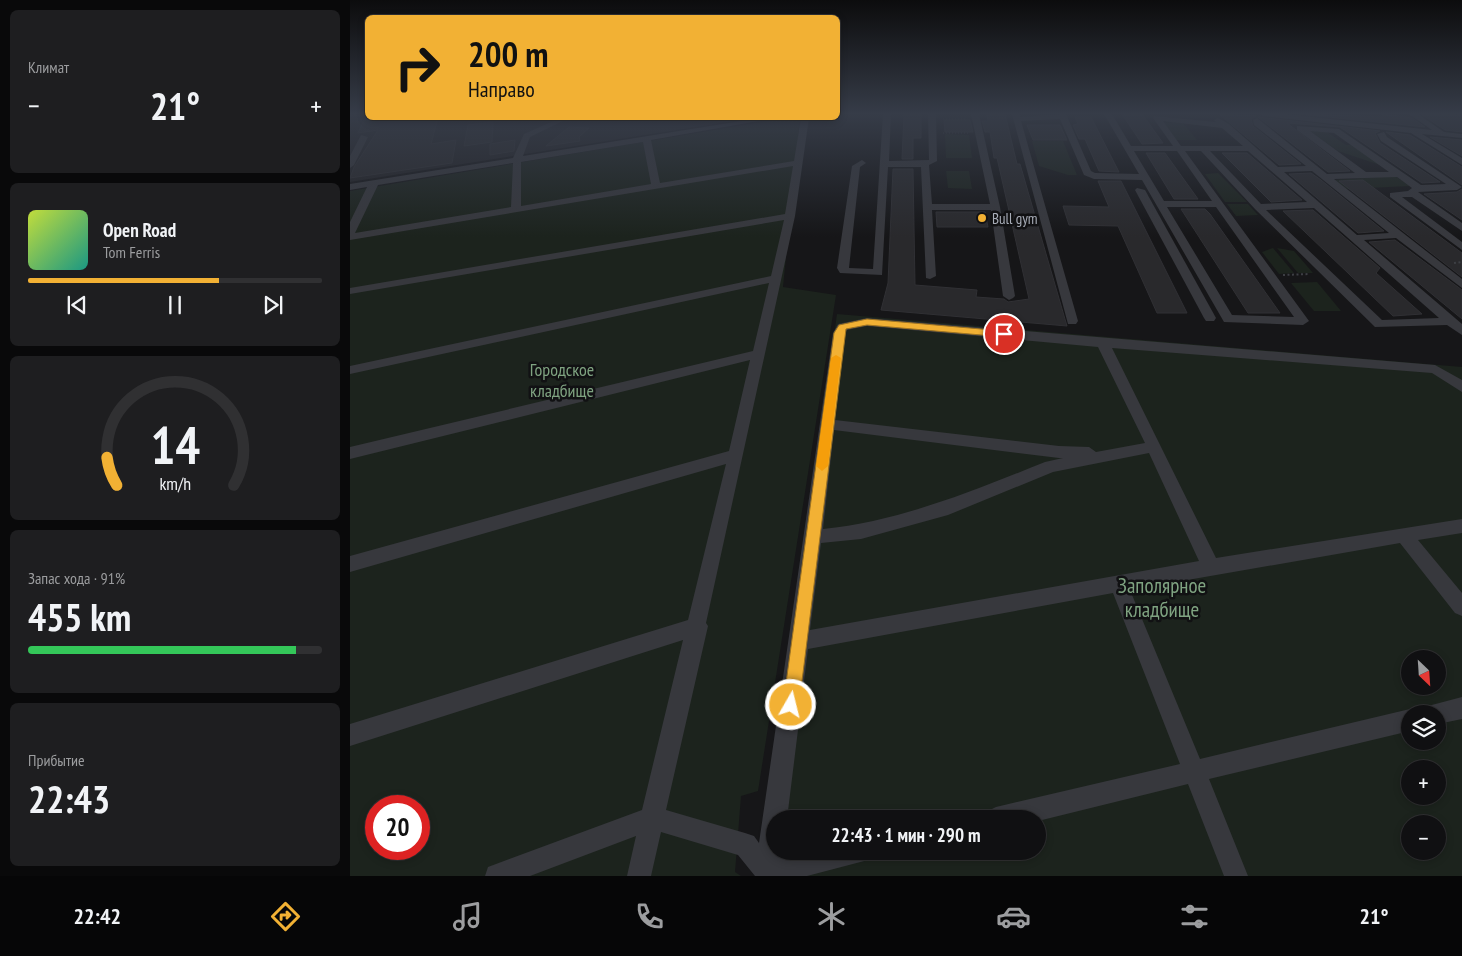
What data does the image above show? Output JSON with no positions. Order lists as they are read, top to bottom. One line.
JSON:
{"parks":["Городское кладбище","Заполярное кладбище"],"places":["Bull gym"],"north":"bottom right","page":{"tile":["Климат",["Запас хода · 91%","455 km"],["Прибытие","22:43"]],"turn":["200 m","Направо"],"heat":["−","21°","+"],"song":["Open Road","Tom Ferris"],"map_buttons":["+","−"],"limit":"20","trip":"22:43 · 1 мин · 290 m","tabs":["22:42","21°"],"gauge":["14","km/h"]}}
